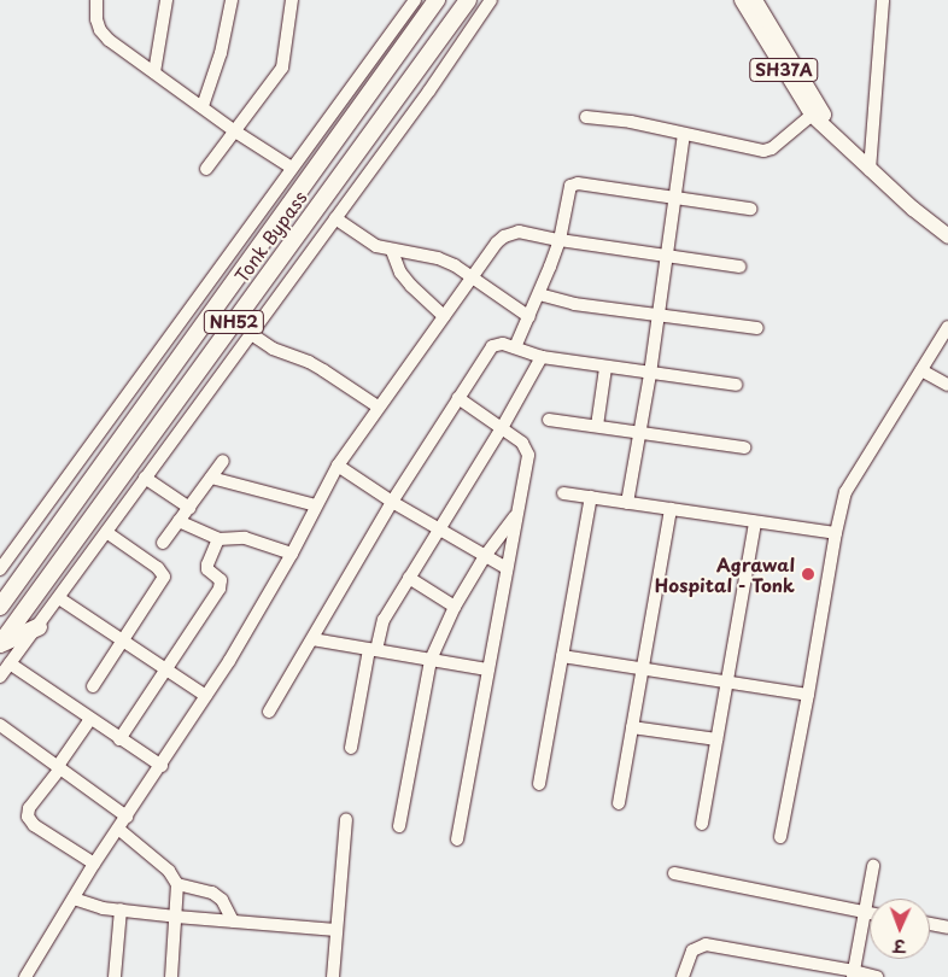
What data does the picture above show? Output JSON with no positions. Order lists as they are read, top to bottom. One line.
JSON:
{"streets":{"highway":["Tonk Bypass","NH52"],"main road":["SH37A"]},"places":["Agrawal Hospital - Tonk"],"north":"bottom"}
